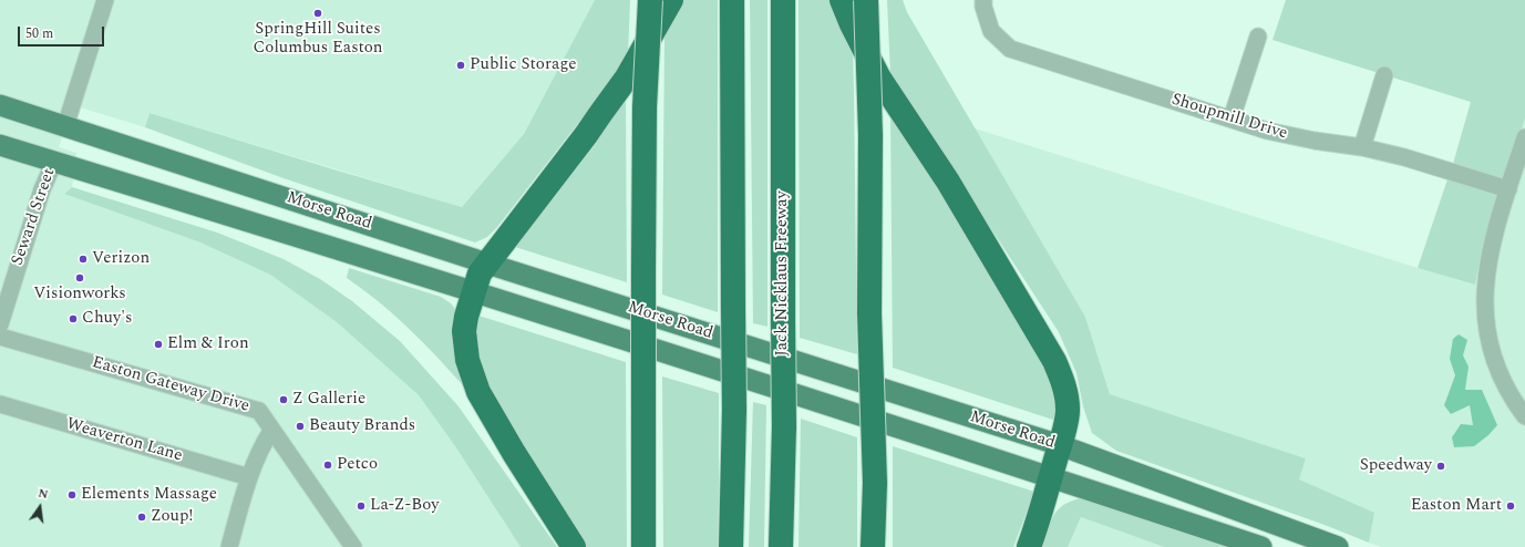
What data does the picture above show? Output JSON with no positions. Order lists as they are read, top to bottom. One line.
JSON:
{"streets":{"highway":["Jack Nicklaus Freeway"],"main road":["Morse Road"],"street":["Shoupmill Drive","Seward Street","Easton Gateway Drive","Weaverton Lane"]},"crossings":[["Morse Road","Seward Street"]],"places":["SpringHill Suites Columbus Easton","Public Storage","Verizon","Visionworks","Chuy's","Elm & Iron","Z Gallerie","Beauty Brands","Petco","Speedway","Elements Massage","La-Z-Boy","Easton Mart","Zoup!"],"scale_bar":"50 m","north":"top"}
